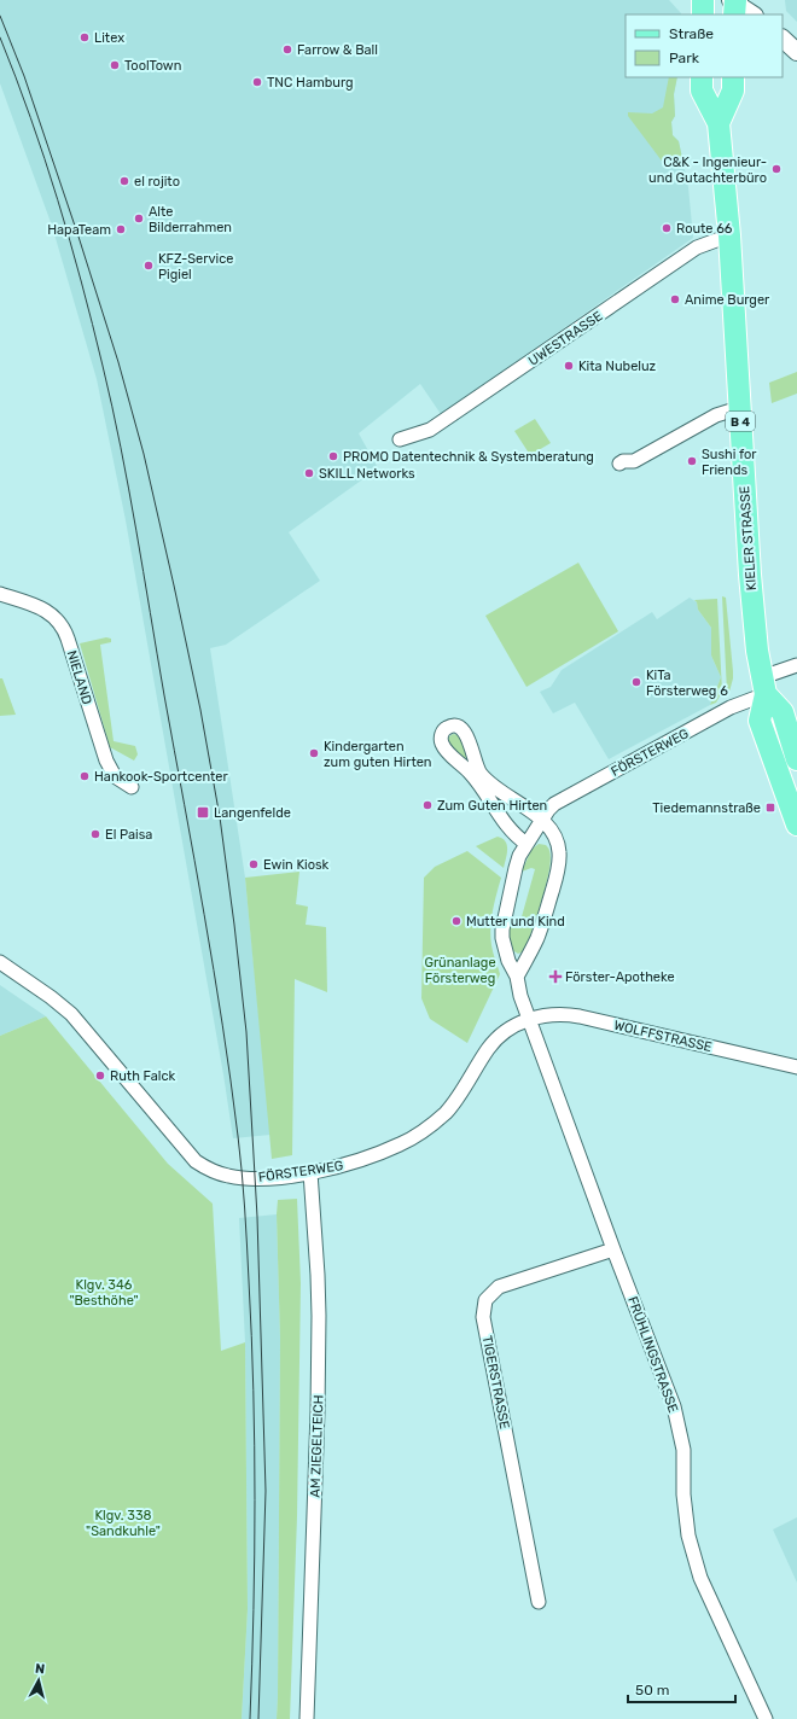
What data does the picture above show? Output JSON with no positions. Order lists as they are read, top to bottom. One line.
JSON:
{"streets":{"main road":["B 4","KIELER STRASSE"],"street":["UWESTRASSE","NIELAND","FÖRSTERWEG","WOLFFSTRASSE","FRÜHLINGSTRASSE","TIGERSTRASSE","AM ZIEGELTEICH"]},"crossings":[["UWESTRASSE","KIELER STRASSE"],["KIELER STRASSE","FÖRSTERWEG"],["FÖRSTERWEG","WOLFFSTRASSE"],["FÖRSTERWEG","FRÜHLINGSTRASSE"],["FÖRSTERWEG","AM ZIEGELTEICH"],["WOLFFSTRASSE","FRÜHLINGSTRASSE"],["FRÜHLINGSTRASSE","TIGERSTRASSE"]],"parks":["Grünanlage Försterweg","Klgv. 346 \"Besthöhe\"","Klgv. 338 \"Sandkuhle\""],"places":{"other":["Litex","Farrow & Ball","ToolTown","TNC Hamburg","C&K - Ingenieur- und Gutachterbüro","el rojito","Alte Bilderrahmen","Route 66","HapaTeam","KFZ-Service Pigiel","Anime Burger","Kita Nubeluz","PROMO Datentechnik & Systemberatung","Sushi for Friends","SKILL Networks","KiTa Försterweg 6","Kindergarten zum guten Hirten","Hankook-Sportcenter","Zum Guten Hirten","El Paisa","Ewin Kiosk","Mutter und Kind","Ruth Falck"],"transit":["Tiedemannstraße","Langenfelde"],"health":["Förster-Apotheke"]},"legend":["Straße","Park"],"scale_bar":"50 m","north":"top"}
